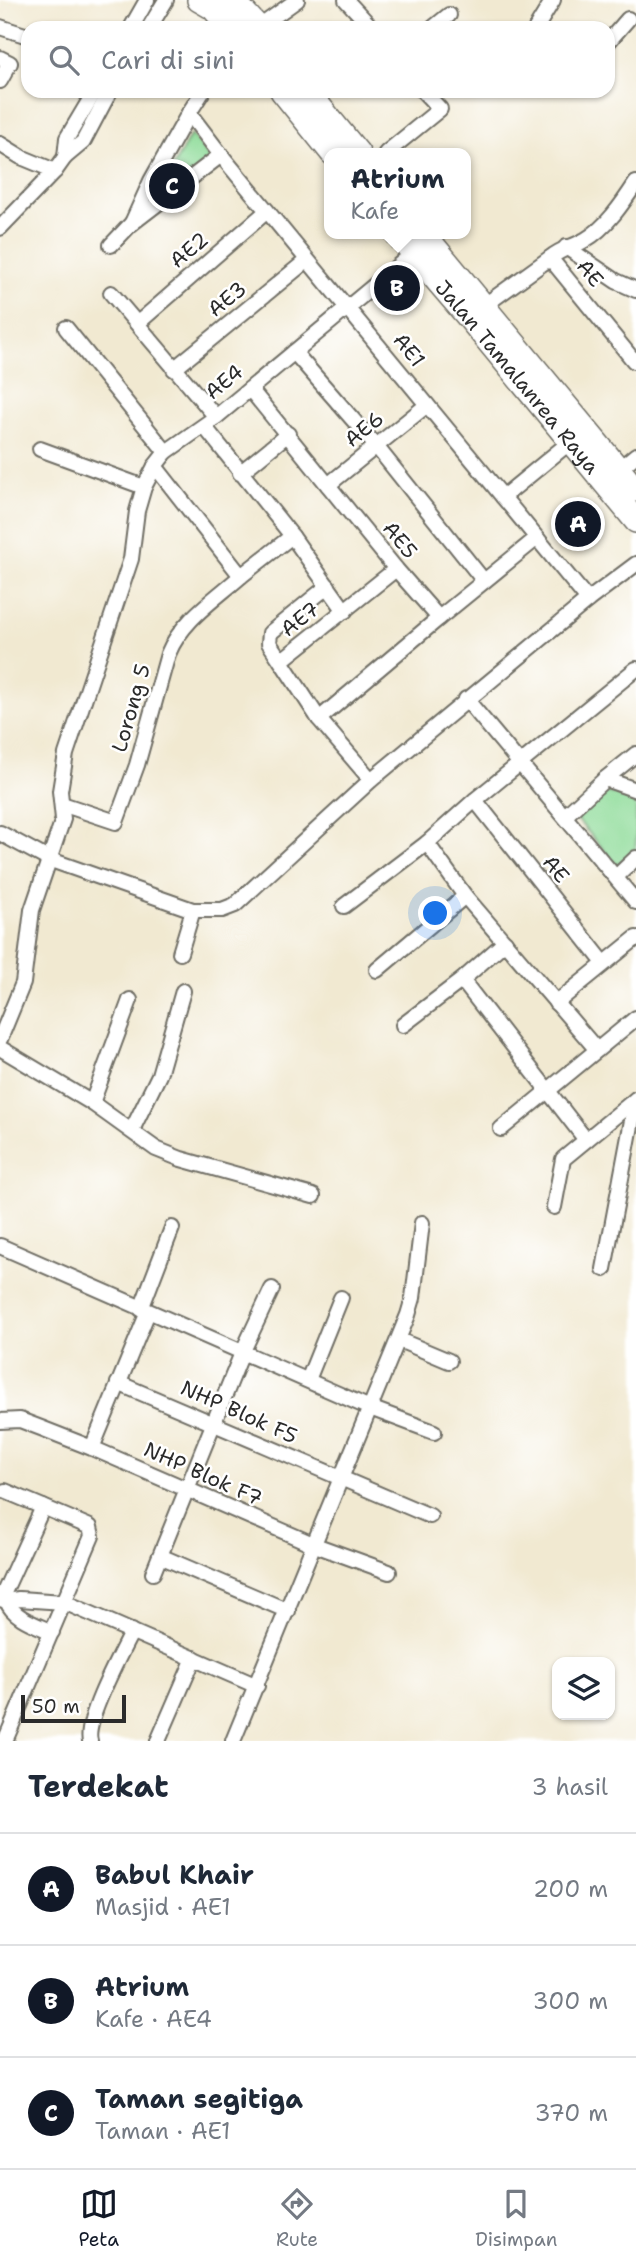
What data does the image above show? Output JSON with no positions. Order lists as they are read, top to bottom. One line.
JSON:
{"streets":{"main road":["Jalan Tamalanrea Raya"],"street":["AE2","AE","AE3","AE1","AE4","AE6","AE5","AE7","Lorong 5","NHP Blok F5","NHP Blok F7"]},"crossings":[["AE2","AE1"],["AE","Jalan Tamalanrea Raya"],["AE3","AE1"],["AE1","AE4"],["AE1","AE6"],["Jalan Tamalanrea Raya","AE4"],["AE4","AE5"],["AE4","Lorong 5"],["AE6","AE5"],["AE5","AE7"]],"scale_bar":"50 m","page":{"search":"Cari di sini","popup":["Atrium","Kafe"],"pins":["C","B","A"],"scale":"50 m","heading":["Terdekat","3 hasil"],"list":[{"mark":"A","name":"Babul Khair","note":"Masjid · AE1","value":"200 m"},{"mark":"B","name":"Atrium","note":"Kafe · AE4","value":"300 m"},{"mark":"C","name":"Taman segitiga","note":"Taman · AE1","value":"370 m"}],"nav":["Peta","Rute","Disimpan"]}}
